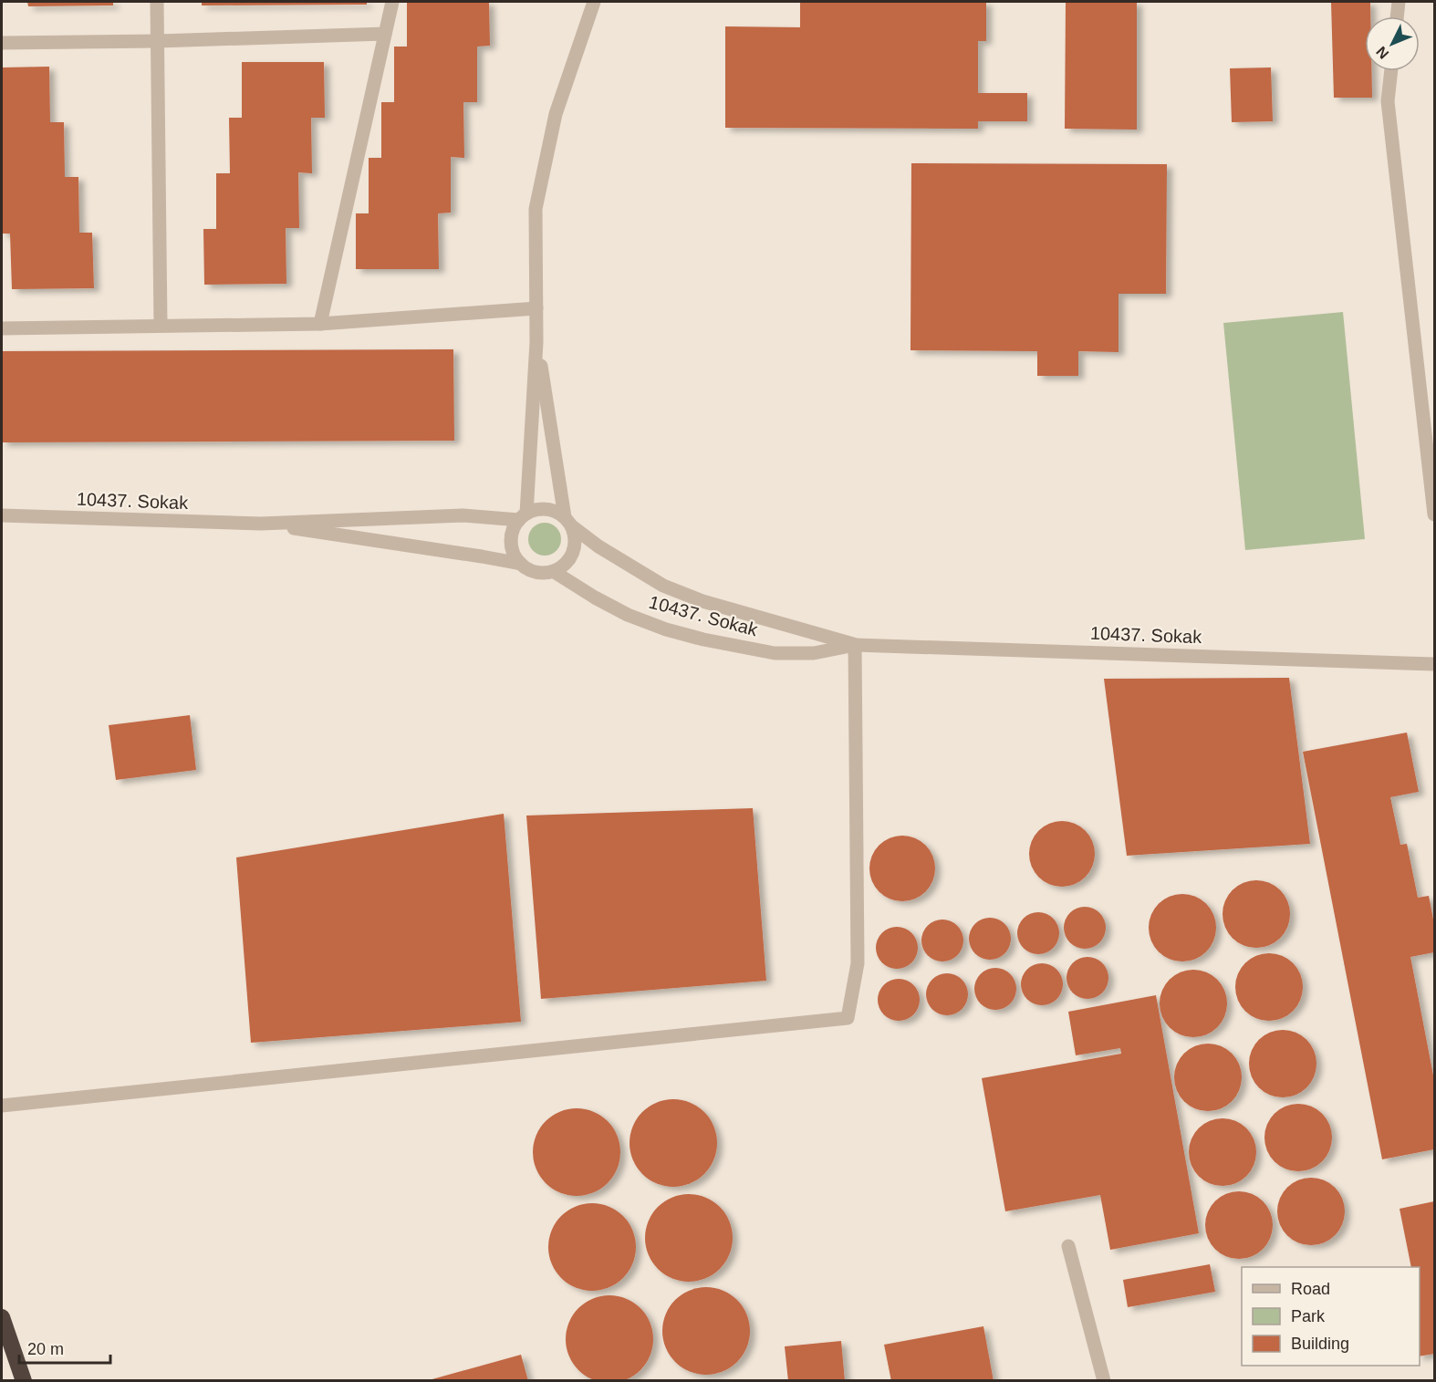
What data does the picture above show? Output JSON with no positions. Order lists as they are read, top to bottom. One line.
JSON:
{"streets":{"street":["10437. Sokak"]},"legend":["Road","Park","Building"],"scale_bar":"20 m","north":"bottom left"}
